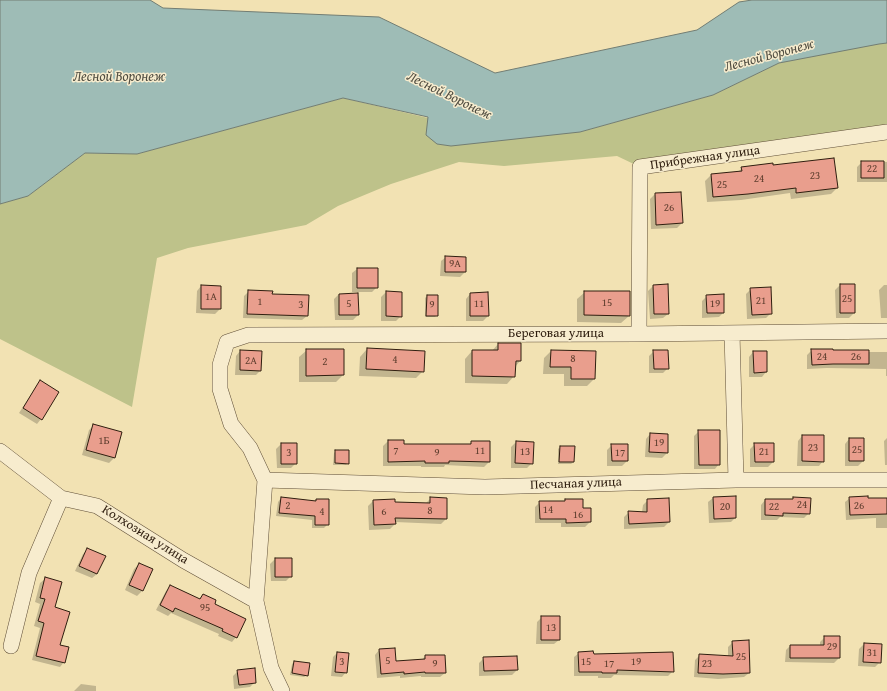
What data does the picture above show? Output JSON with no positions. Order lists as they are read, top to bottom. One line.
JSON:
{"streets":{"street":["Прибрежная улица","Береговая улица","Песчаная улица","Колхозная улица"]},"crossings":[["Прибрежная улица","Береговая улица"],["Береговая улица","Песчаная улица"]],"water":["Лесной Воронеж"],"house_numbers":["22","23","24","25","26","9А","1А","25","21","1","15","5","11","19","3","9","24","26","8","4","2А","2","1Б","19","23","25","7","11","13","21","3","9","17","24","2","26","20","22","14","8","4","6","16","95","13","29","31","25","5","3","15","19","9","17","23"]}
